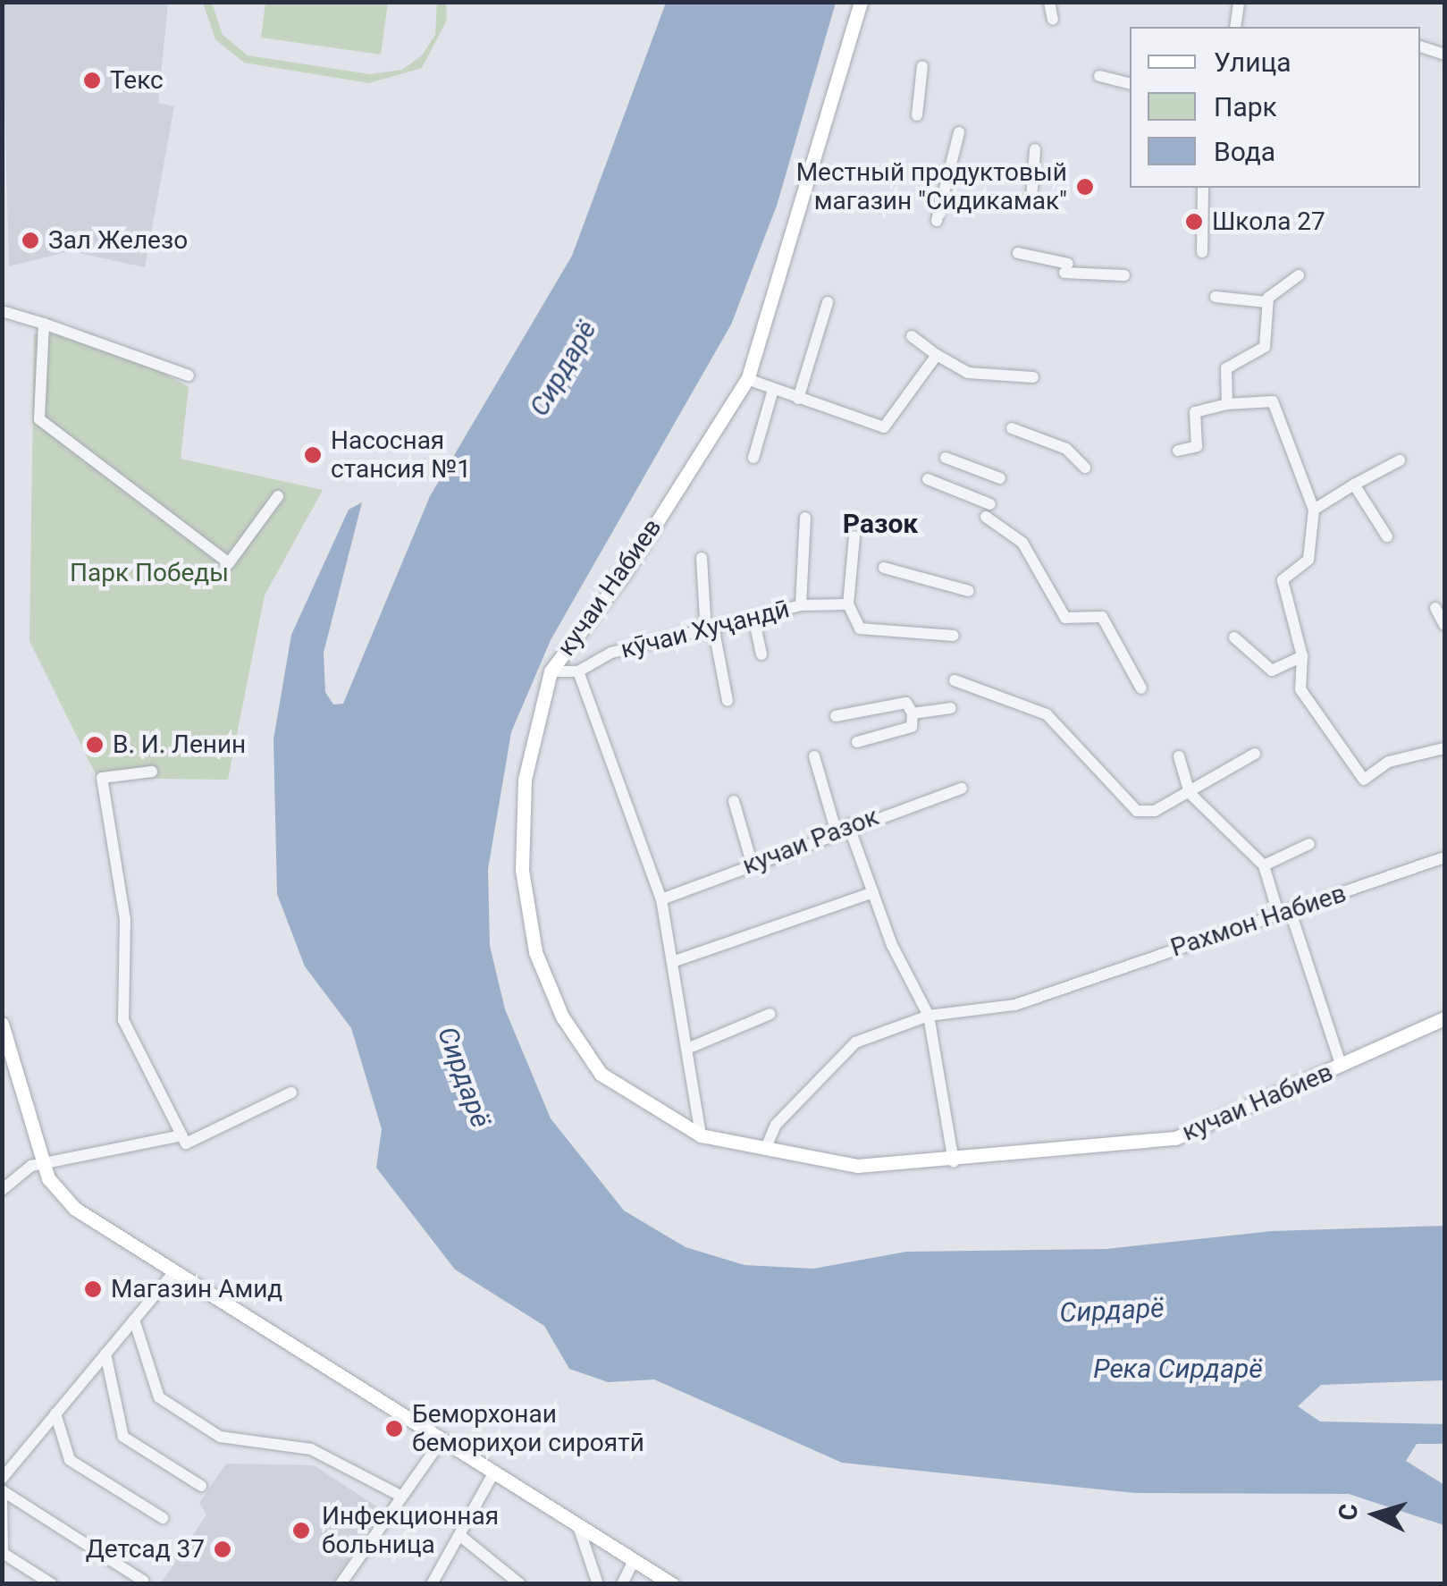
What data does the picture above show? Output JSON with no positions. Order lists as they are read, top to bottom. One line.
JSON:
{"streets":{"main road":["кучаи Набиев"],"street":["кӯчаи Хуҷандӣ","кучаи Разок","Рахмон Набиев"]},"crossings":[["кучаи Набиев","кӯчаи Хуҷандӣ"],["кучаи Набиев","кучаи Разок"]],"districts":["Разок"],"water":["Сирдарё","Река Сирдарё"],"parks":["Парк Победы"],"places":["Текс","Местный продуктовый магазин \"Сидикамак\"","Школа 27","Зал Железо","Насосная стансия №1","В. И. Ленин","Магазин Амид","Беморхонаи бемориҳои сироятӣ","Инфекционная больница","Детсад 37"],"legend":["Улица","Парк","Вода"],"north":"left"}
